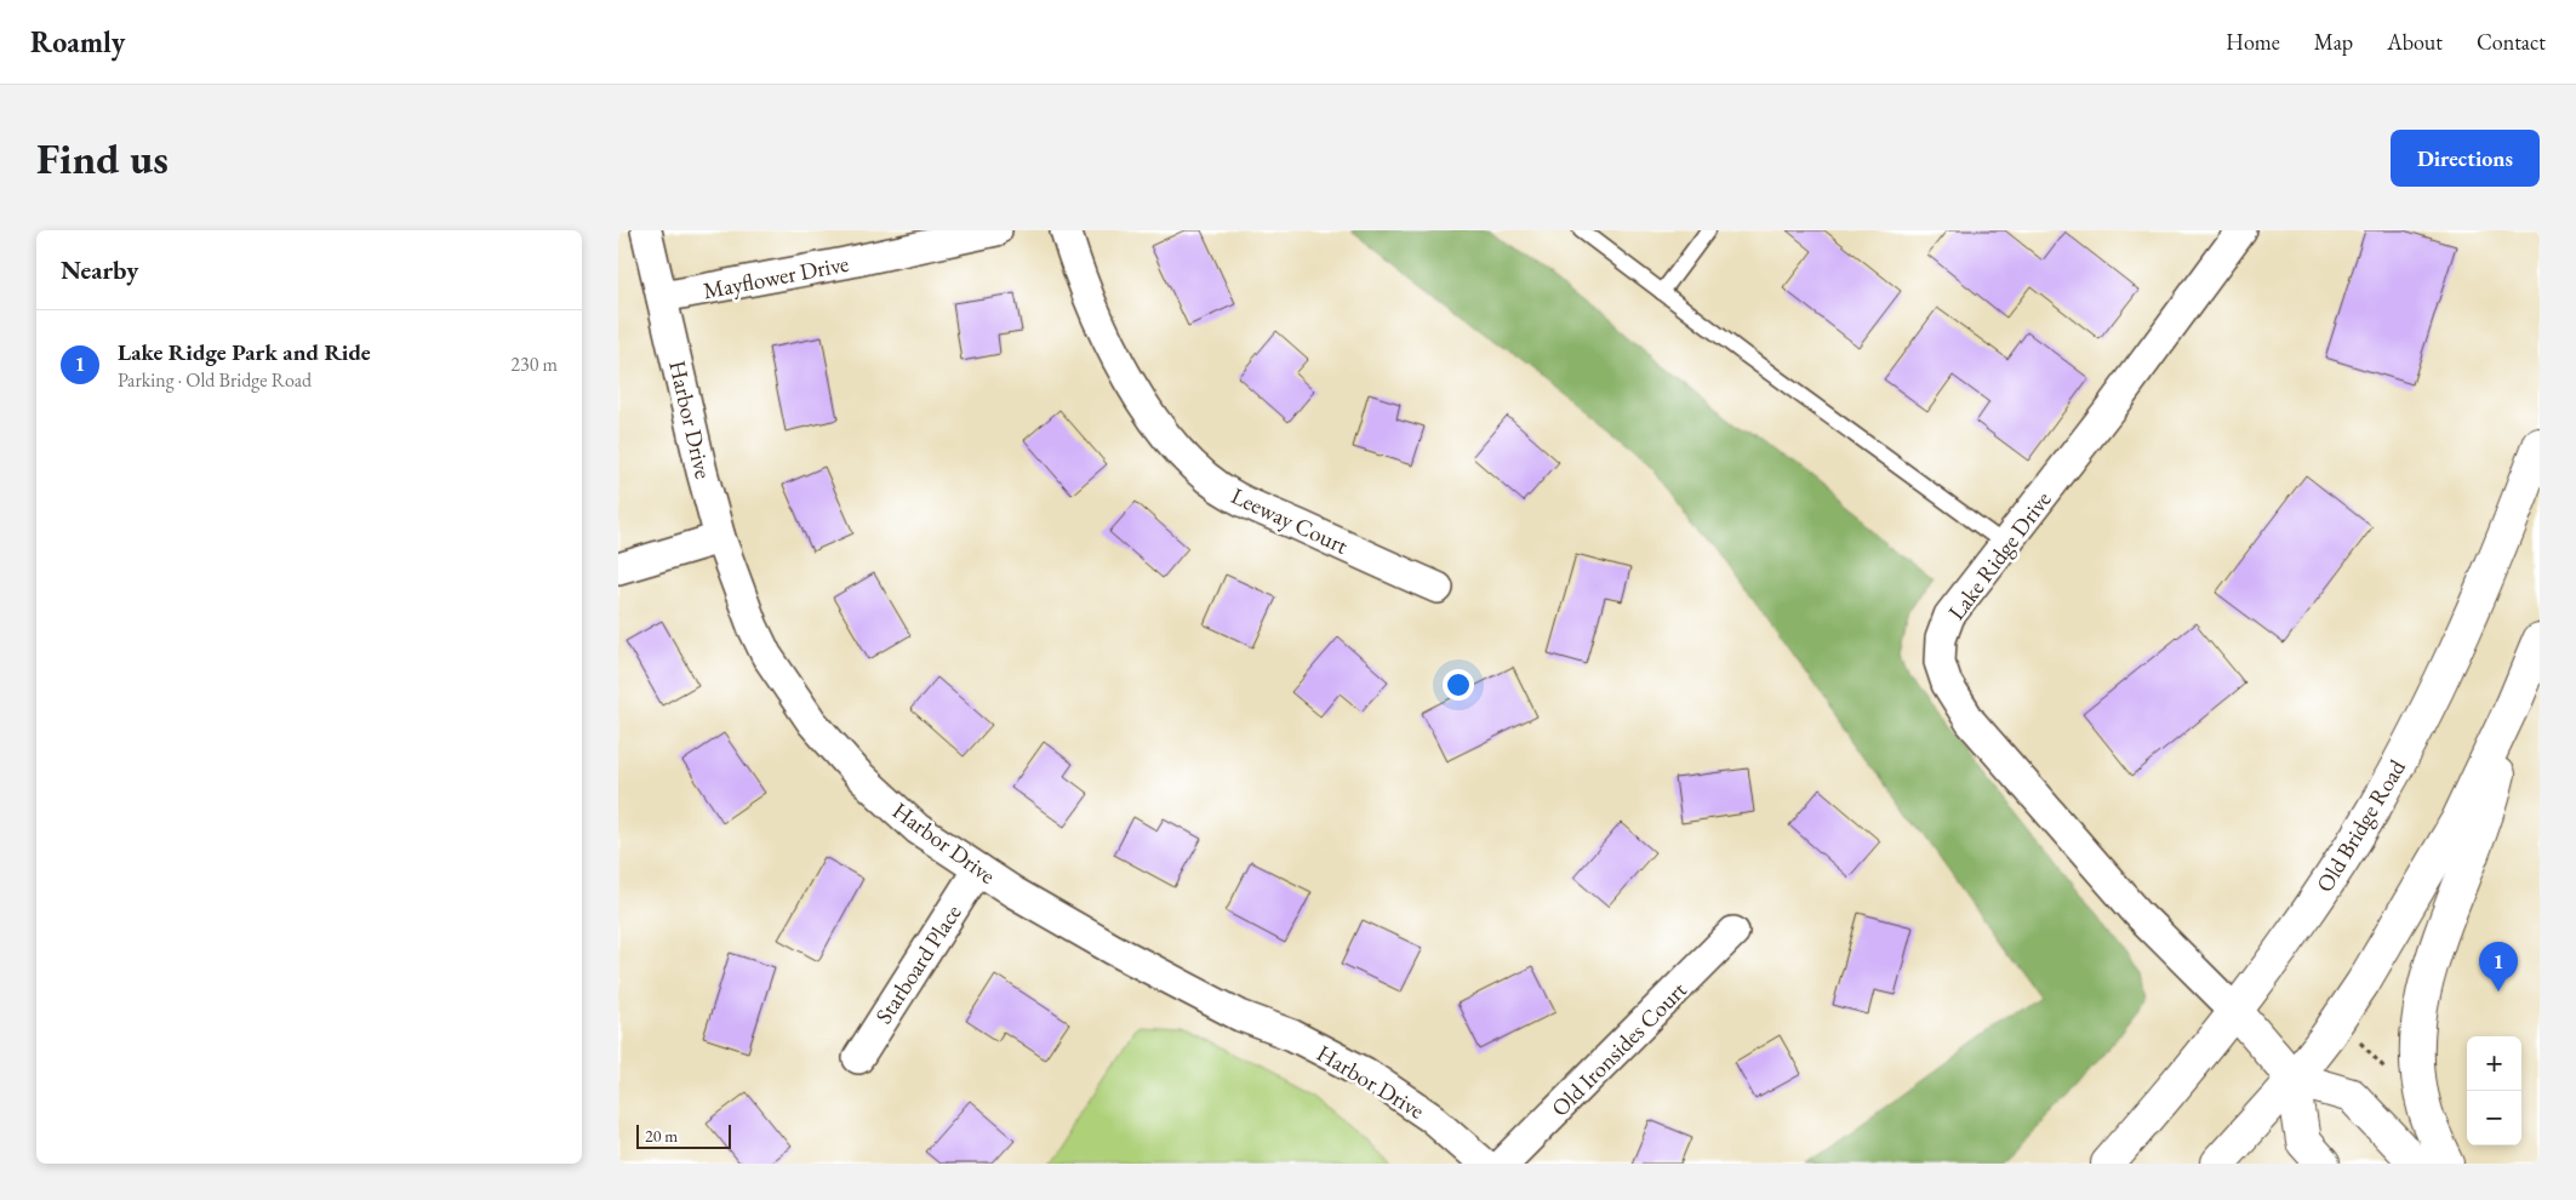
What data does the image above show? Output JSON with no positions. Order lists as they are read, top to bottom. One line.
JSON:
{"streets":{"main road":["Old Bridge Road"],"street":["Mayflower Drive","Harbor Drive","Leeway Court","Lake Ridge Drive","Starboard Place","Old Ironsides Court"]},"crossings":[["Mayflower Drive","Harbor Drive"],["Harbor Drive","Starboard Place"],["Lake Ridge Drive","Old Bridge Road"]],"scale_bar":"20 m","page":{"header":"Roamly","nav":["Home","Map","About","Contact"],"buttons":"Directions","title":"Find us","heading":"Nearby","list":[{"mark":"1","name":"Lake Ridge Park and Ride","note":"Parking · Old Bridge Road","value":"230 m"}],"pins":"1","map_buttons":["+","−"],"scale":"20 m"}}
